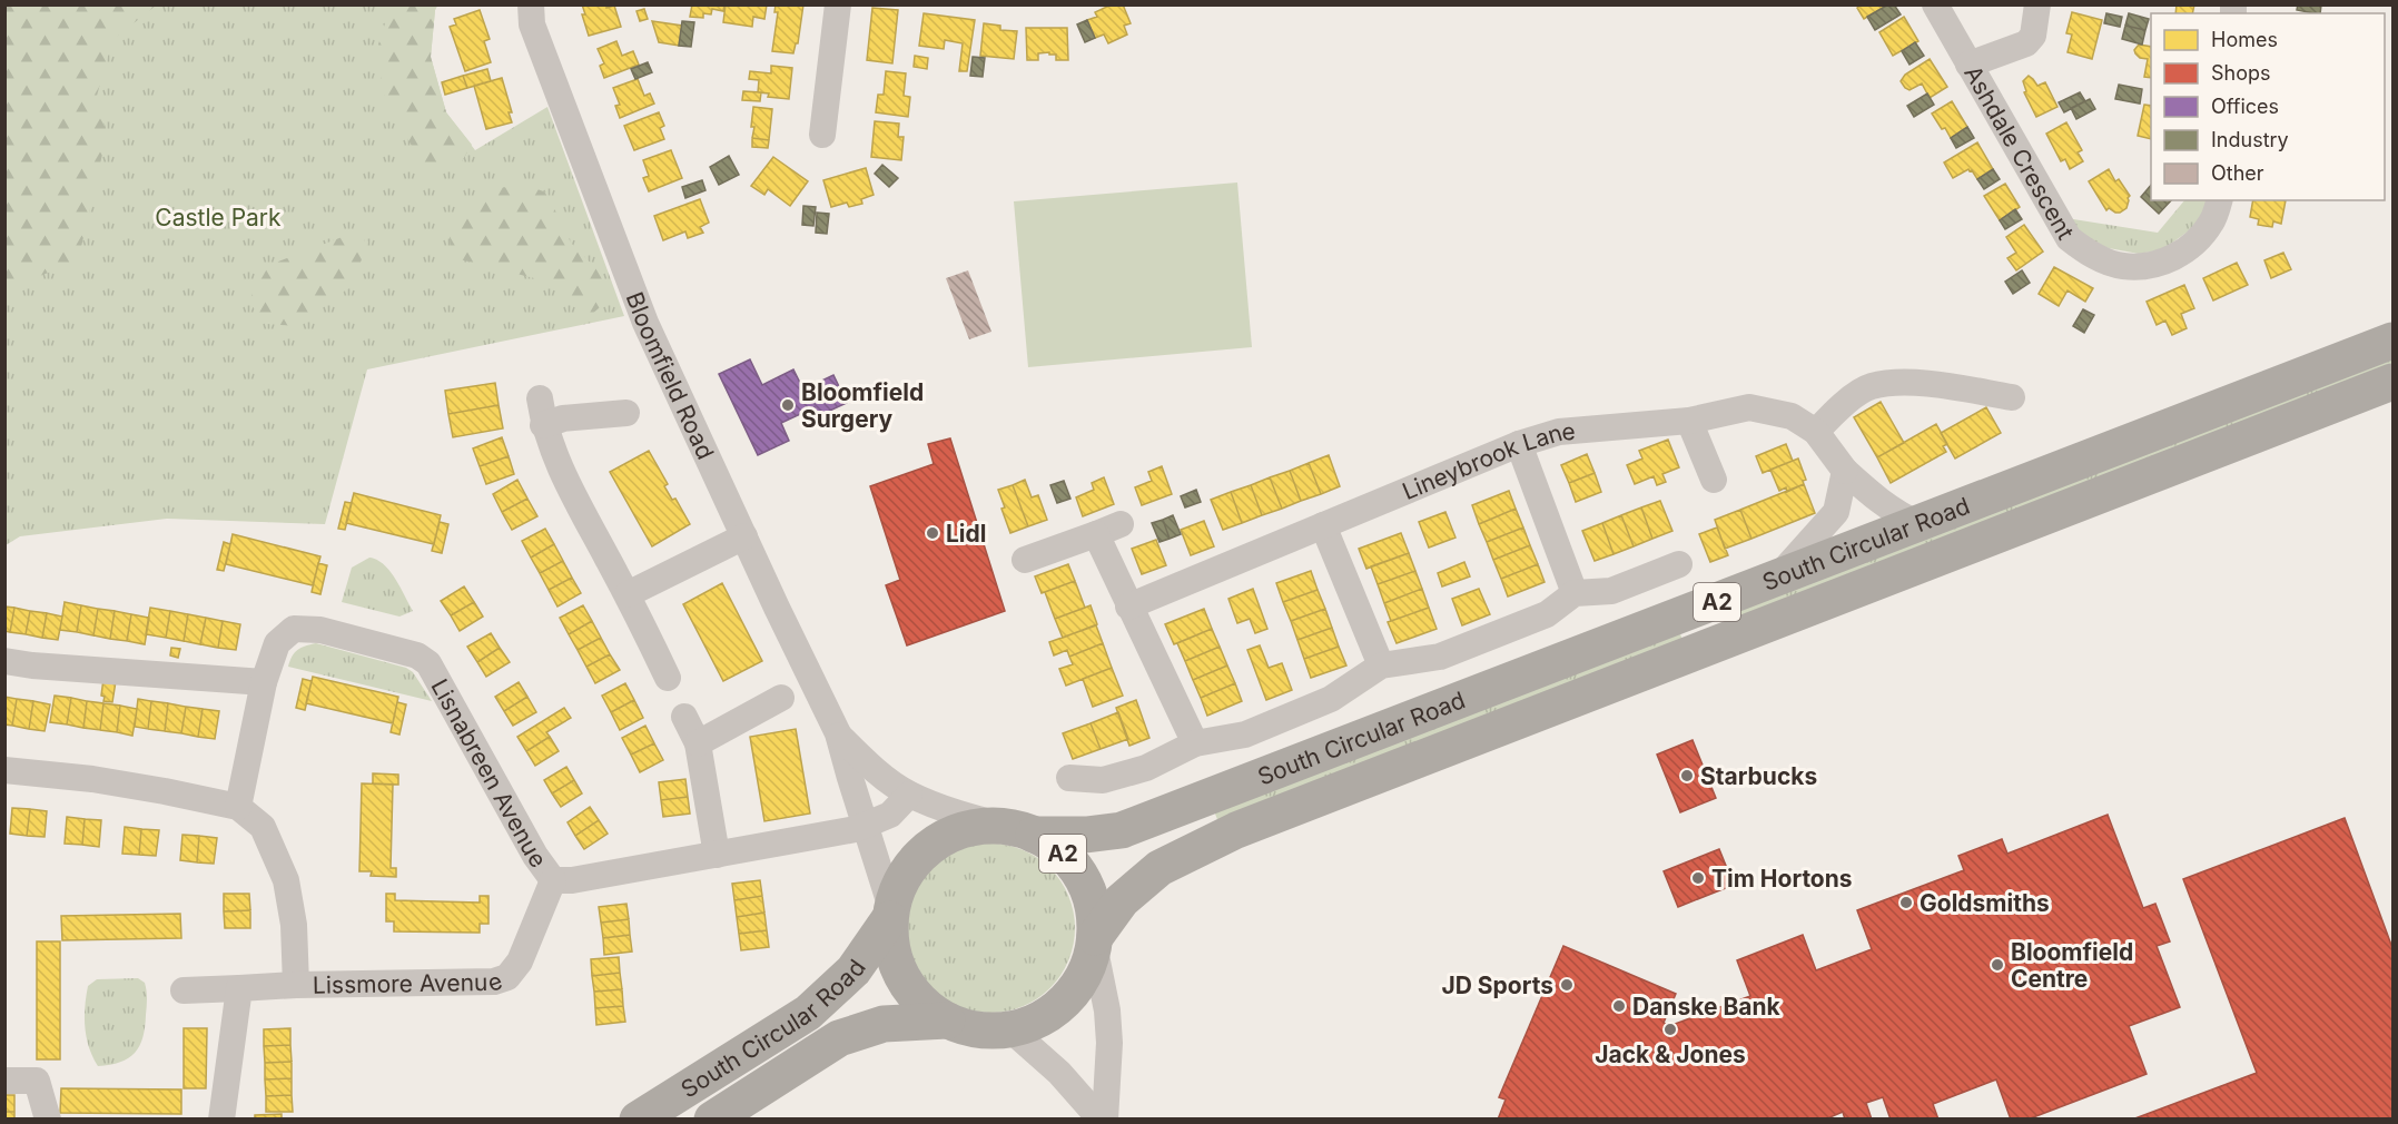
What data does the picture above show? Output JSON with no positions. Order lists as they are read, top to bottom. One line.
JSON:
{"streets":{"highway":["South Circular Road","A2"],"street":["Ashdale Crescent","Bloomfield Road","Lineybrook Lane","Lisnabreen Avenue","Lissmore Avenue"]},"crossings":[["Bloomfield Road","South Circular Road"],["Bloomfield Road","A2"],["Bloomfield Road","Lisnabreen Avenue"],["Lineybrook Lane","South Circular Road"],["South Circular Road","A2"],["Lisnabreen Avenue","Lissmore Avenue"]],"parks":["Castle Park"],"places":["Bloomfield Surgery","Lidl","Starbucks","Tim Hortons","Goldsmiths","Bloomfield Centre","JD Sports","Danske Bank","Jack & Jones"],"legend":["Homes","Shops","Offices","Industry","Other"]}
